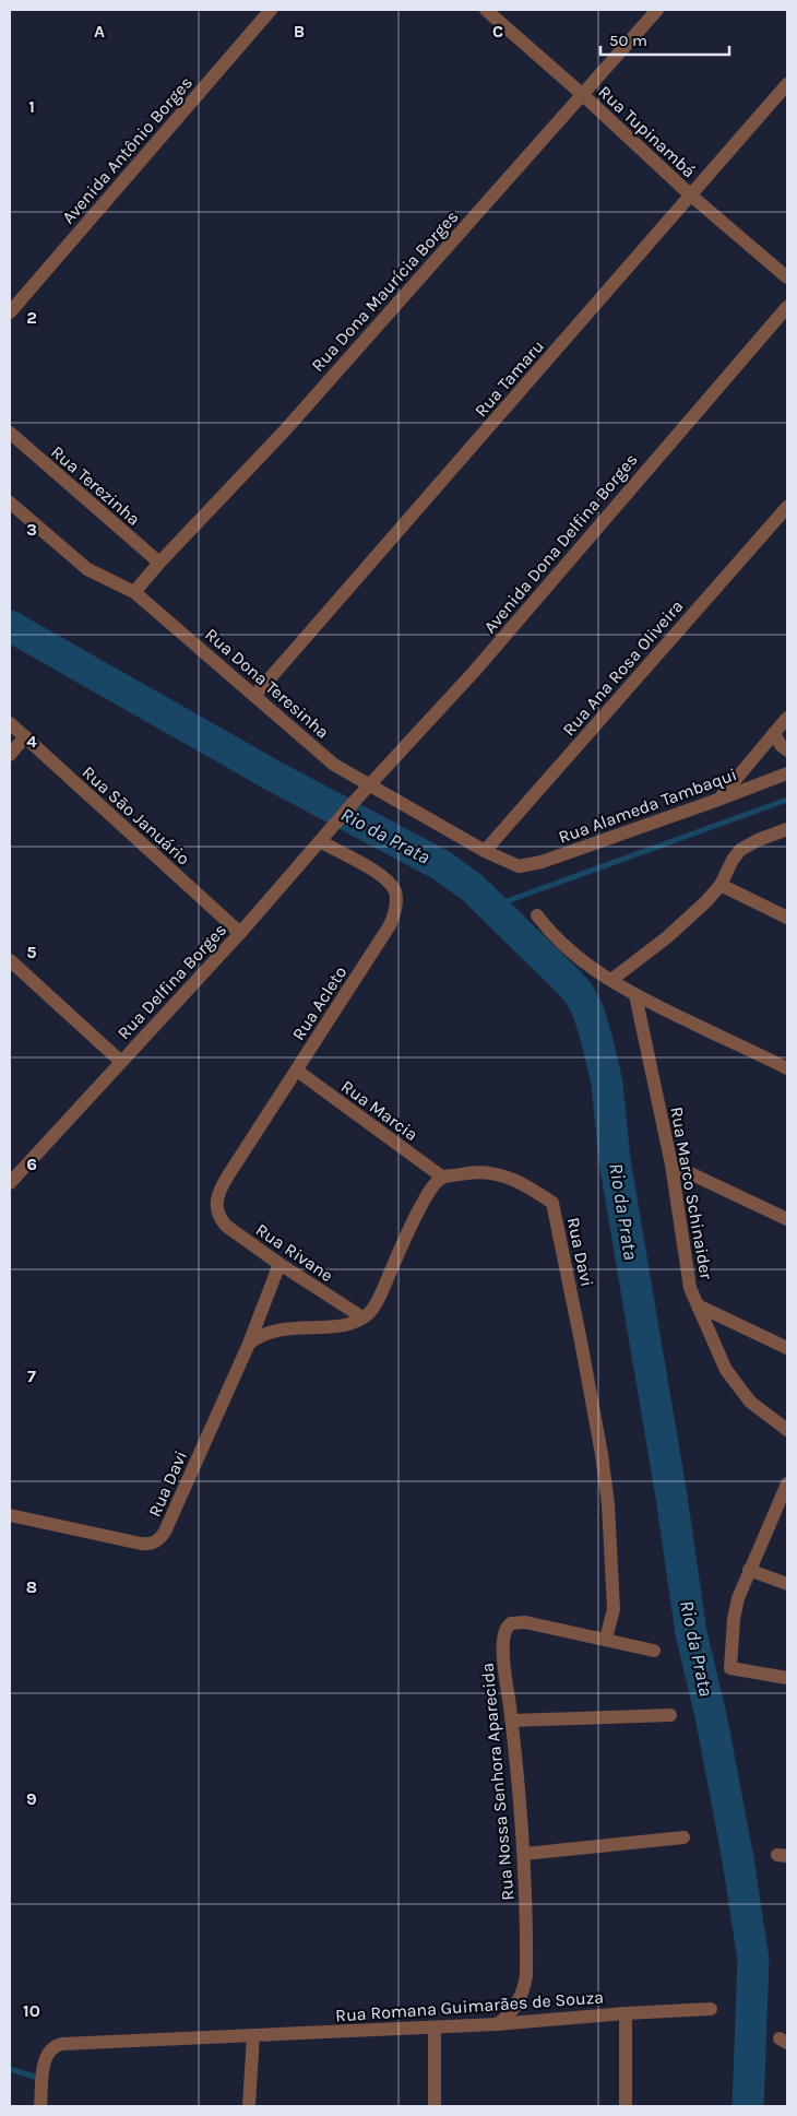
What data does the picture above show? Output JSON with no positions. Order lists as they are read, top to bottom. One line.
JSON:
{"streets":{"street":["Rua Tupinambá","Avenida Antônio Borges","Rua Dona Maurícia Borges","Rua Tamaru","Rua Terezinha","Avenida Dona Delfina Borges","Rua Ana Rosa Oliveira","Rua Dona Teresinha","Rua Alameda Tambaqui","Rua Sāo Januário","Rua Delfina Borges","Rua Acleto","Rua Marcia","Rua Marco Schinaider","Rua Rivane","Rua Davi","Rua Nossa Senhora Aparecida","Rua Romana Guimarães de Souza"]},"crossings":[["Rua Tupinambá","Rua Dona Maurícia Borges"],["Rua Tupinambá","Rua Tamaru"],["Rua Dona Maurícia Borges","Rua Terezinha"],["Rua Dona Maurícia Borges","Rua Dona Teresinha"],["Rua Tamaru","Rua Dona Teresinha"],["Avenida Dona Delfina Borges","Rua Dona Teresinha"],["Avenida Dona Delfina Borges","Rua Delfina Borges"],["Rua Ana Rosa Oliveira","Rua Dona Teresinha"],["Rua Dona Teresinha","Rua Alameda Tambaqui"],["Rua Sāo Januário","Rua Delfina Borges"],["Rua Delfina Borges","Rua Acleto"],["Rua Acleto","Rua Marcia"],["Rua Acleto","Rua Rivane"],["Rua Marcia","Rua Davi"],["Rua Rivane","Rua Davi"],["Rua Davi","Rua Nossa Senhora Aparecida"],["Rua Nossa Senhora Aparecida","Rua Romana Guimarães de Souza"]],"water":["Rio da Prata"],"scale_bar":"50 m","grid":{"columns":["A","B","C"],"rows":["1","2","3","4","5","6","7","8","9","10"]}}
